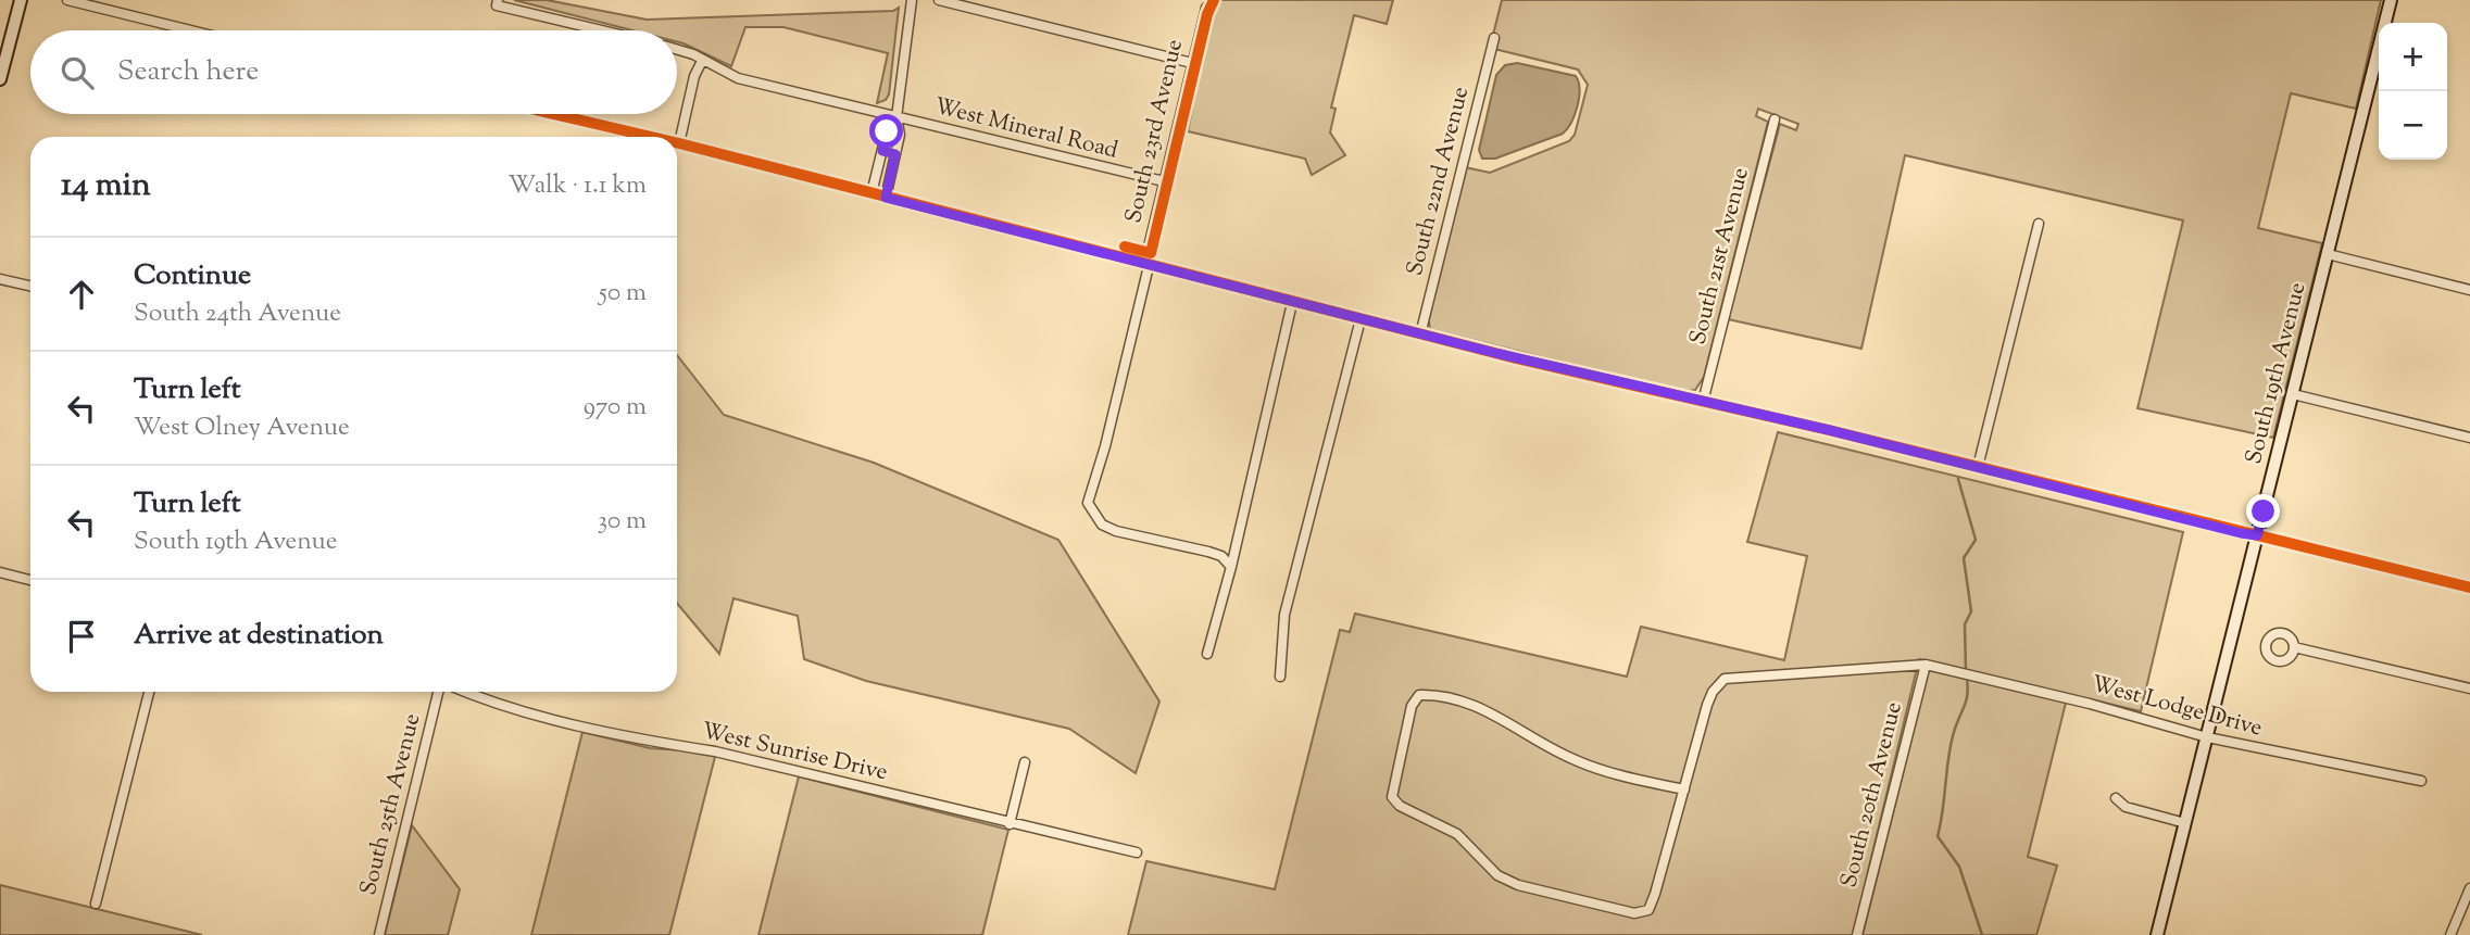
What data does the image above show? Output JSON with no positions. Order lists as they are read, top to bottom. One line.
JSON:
{"streets":{"street":["West Mineral Road","South 23rd Avenue","South 22nd Avenue","South 21st Avenue","South 19th Avenue","West Lodge Drive","West Sunrise Drive","South 20th Avenue","South 25th Avenue"]},"crossings":[["West Mineral Road","South 23rd Avenue"],["South 19th Avenue","West Lodge Drive"],["West Lodge Drive","South 20th Avenue"]],"page":{"map_buttons":["+","−"],"search":"Search here","heading":["14 min","Walk · 1.1 km"],"list":[["Continue","South 24th Avenue","50 m"],["Turn left","West Olney Avenue","970 m"],["Turn left","South 19th Avenue","30 m"],"Arrive at destination"]}}
